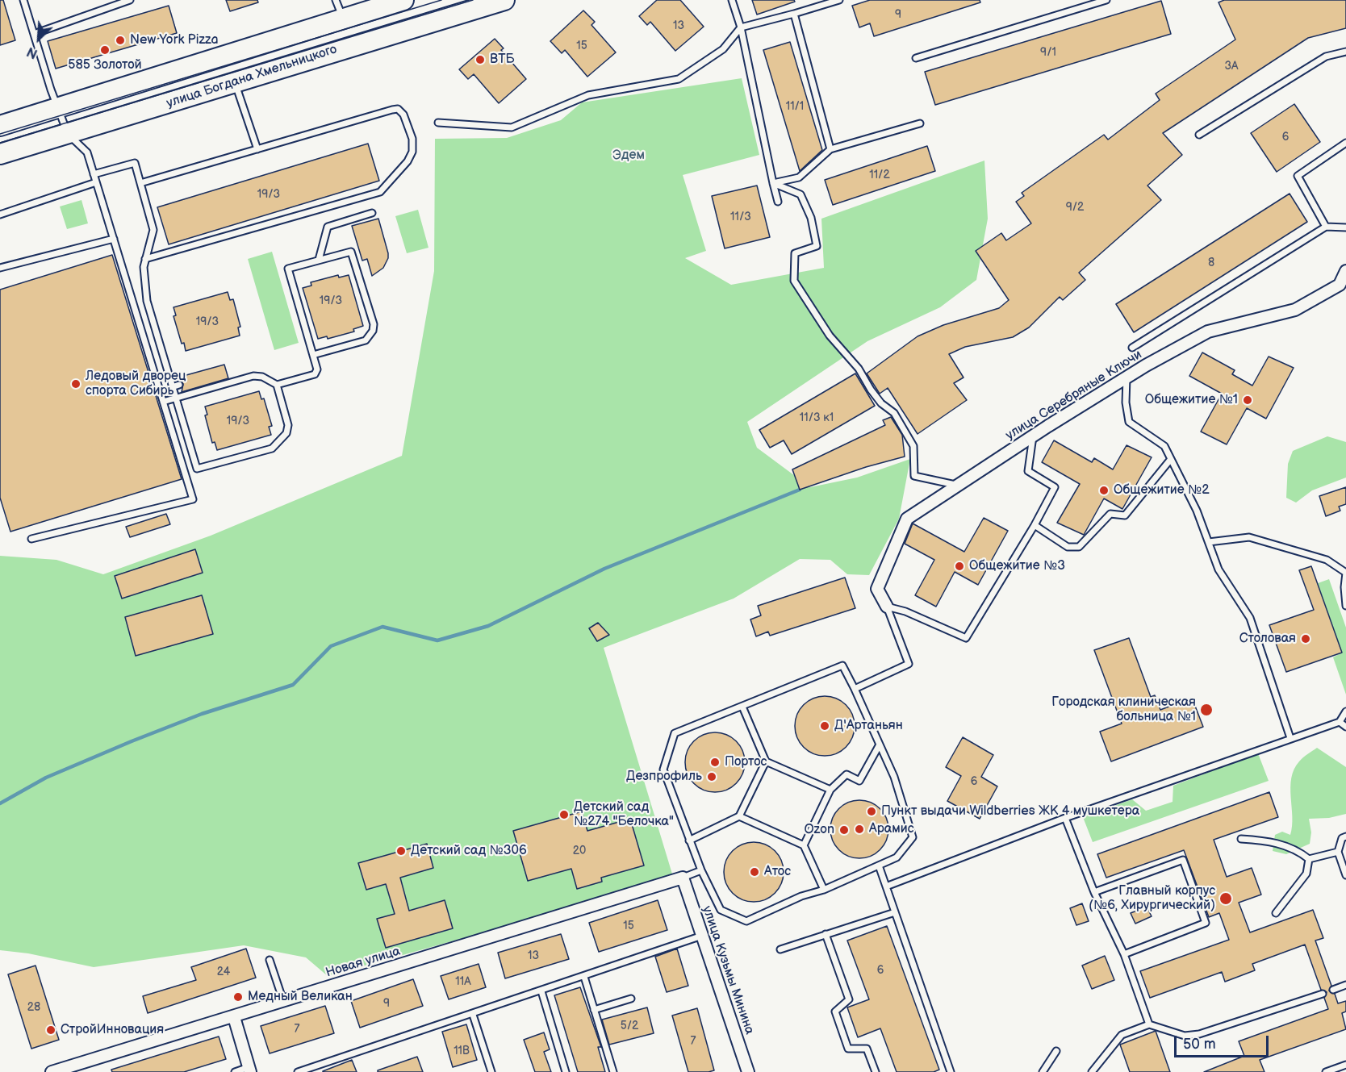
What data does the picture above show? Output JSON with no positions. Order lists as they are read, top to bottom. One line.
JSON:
{"streets":{"highway":["улица Богдана Хмельницкого"],"street":["улица Серебряные Ключи","Новая улица","улица Кузьмы Минина"]},"crossings":[["Новая улица","улица Кузьмы Минина"]],"parks":["Эдем"],"places":["New York Pizza","585 Золотой","ВТБ","Ледовый дворец спорта Сибирь","Общежитие №1","Общежитие №2","Общежитие №3","Столовая","Городская клиническая больница №1","Д'Артаньян","Портос","Дезпрофиль","Пункт выдачи Wildberries ЖК 4 мушкетера","Детский сад №274 \"Белочка\"","Арамис","Ozon","Детский сад №306","Атос","Главный корпус (№6, Хирургический)","Медный Великан","СтройИнновация"],"house_numbers":["9","13","15","9/1","3А","11/1","6","11/2","19/3","9/2","11/3","8","19/3","19/3","11/3 к1","19/3","6","20","15","13","6","24","11А","9","28","5/2","7","7","11В"],"scale_bar":"50 m","north":"bottom left"}
